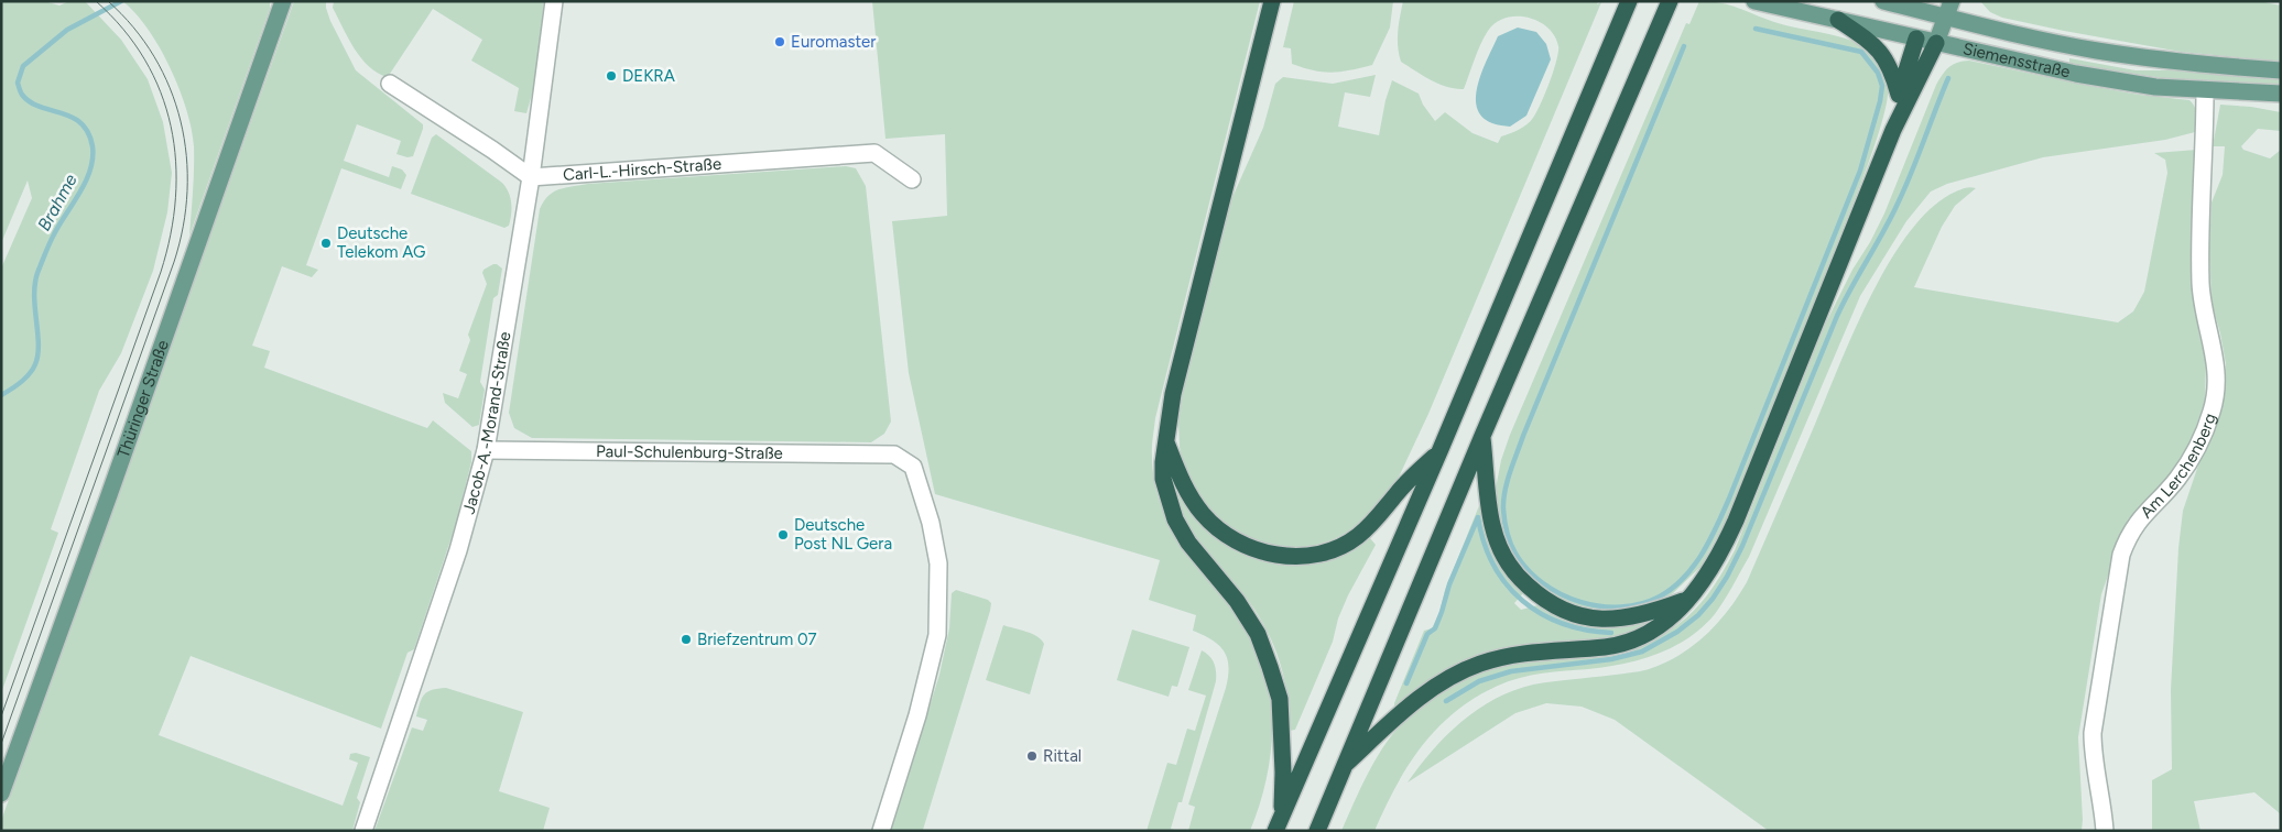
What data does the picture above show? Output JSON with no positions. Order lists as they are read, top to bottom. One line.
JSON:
{"streets":{"main road":["Siemensstraße","Thüringer Straße"],"street":["Carl-L.-Hirsch-Straße","Jacob-A.-Morand-Straße","Paul-Schulenburg-Straße","Am Lerchenberg"]},"crossings":[["Siemensstraße","Am Lerchenberg"],["Carl-L.-Hirsch-Straße","Jacob-A.-Morand-Straße"],["Jacob-A.-Morand-Straße","Paul-Schulenburg-Straße"]],"water":["Brahme"],"places":["Euromaster","DEKRA","Deutsche Telekom AG","Deutsche Post NL Gera","Briefzentrum 07","Rittal"]}
